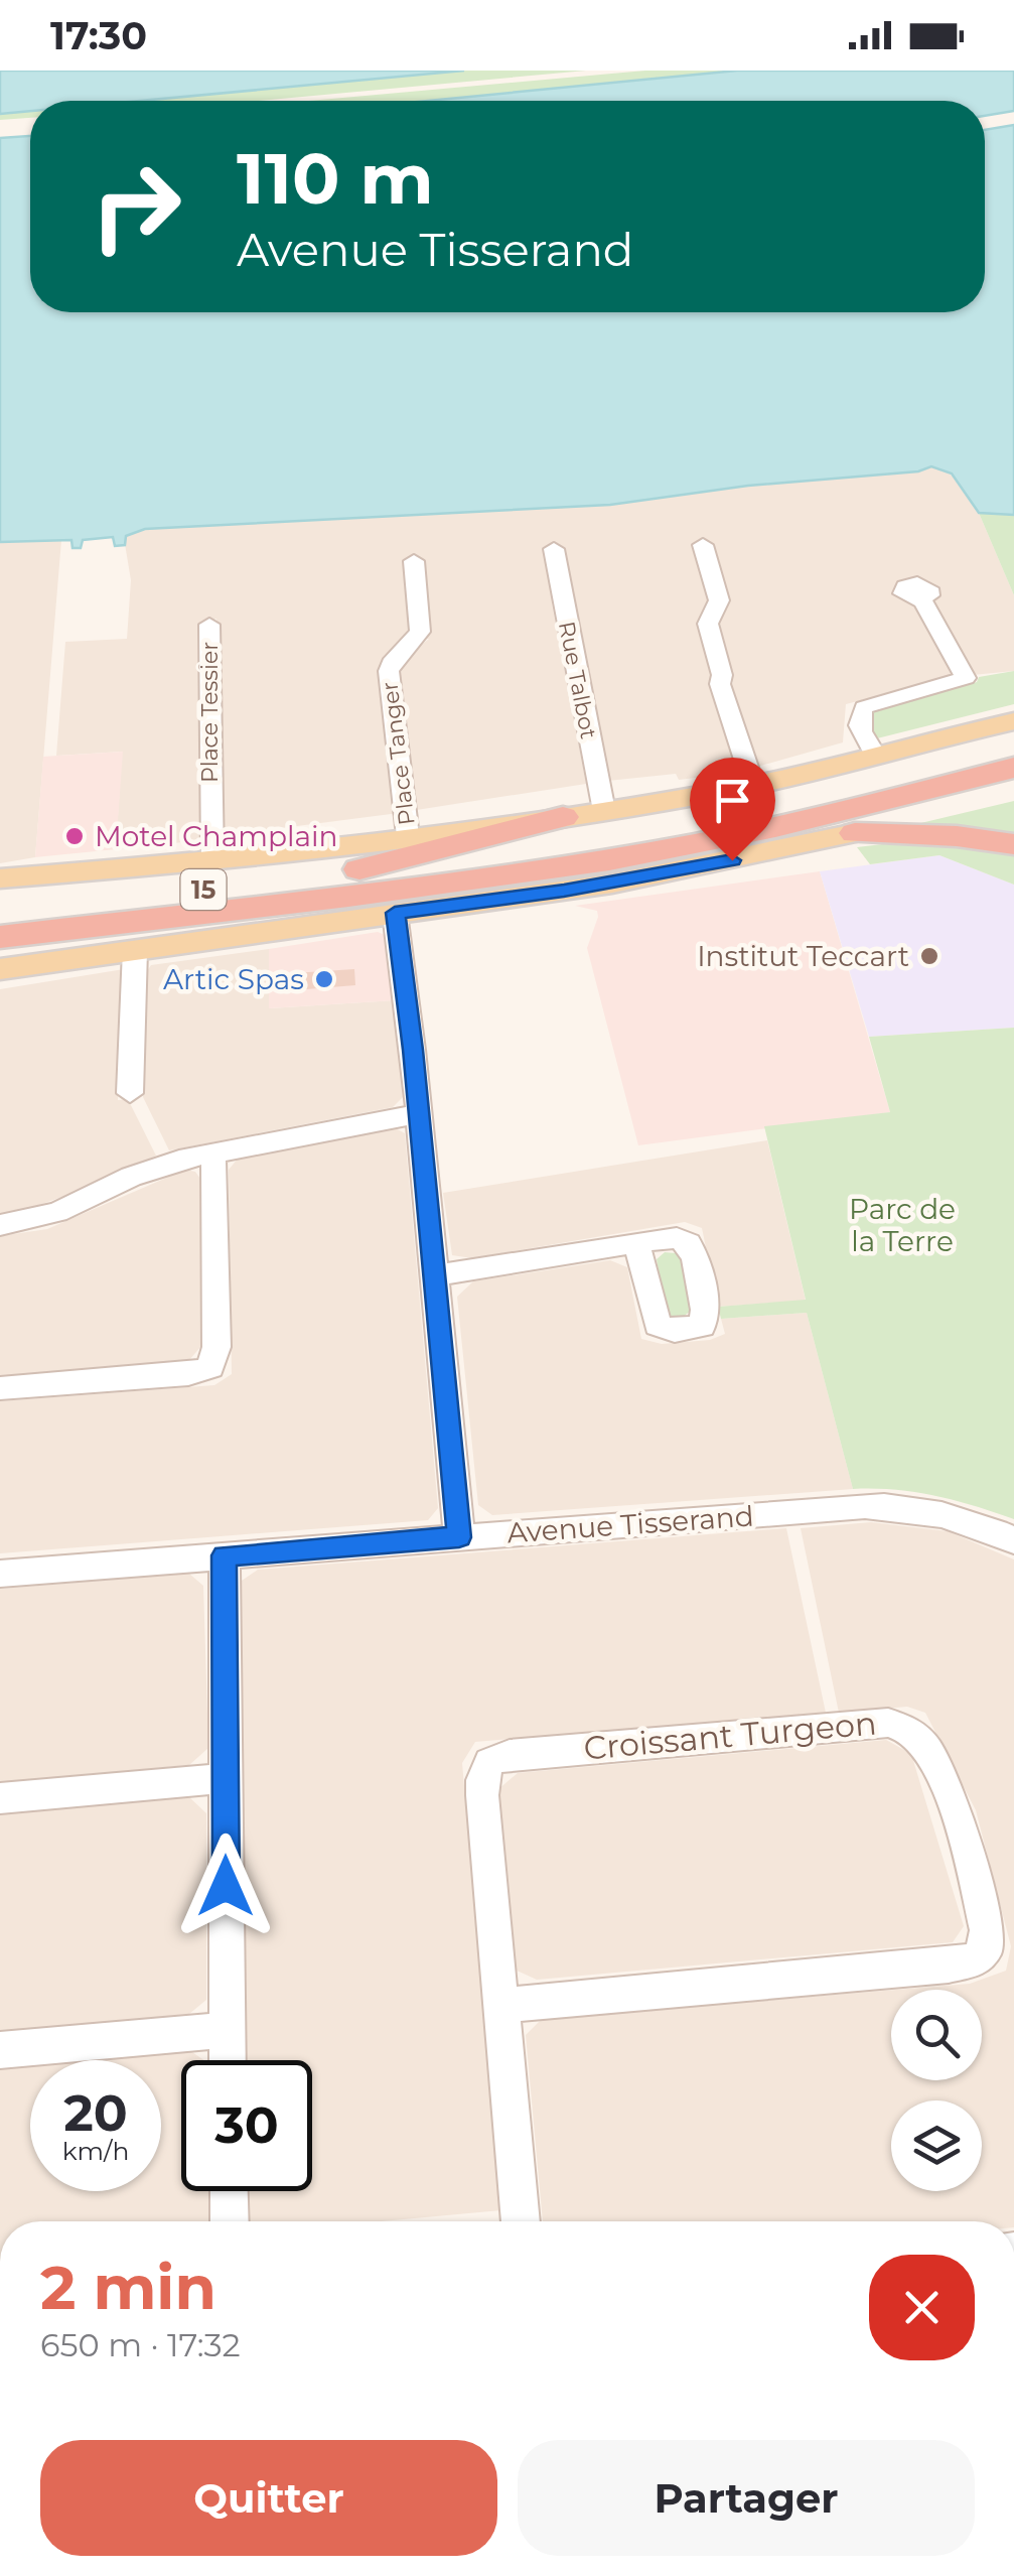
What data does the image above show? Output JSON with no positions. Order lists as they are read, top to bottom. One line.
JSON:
{"streets":{"highway":["15"],"street":["Rue Talbot","Place Tessier","Place Tanger","Avenue Tisserand","Croissant Turgeon"]},"parks":["Parc de la Terre"],"places":["Motel Champlain","Institut Teccart","Artic Spas"],"page":{"status":"17:30","turn":["110 m","Avenue Tisserand"],"speed":"20 km/h","limit":"30","heading":["2 min","650 m · 17:32"],"buttons":["Quitter","Partager"]}}
